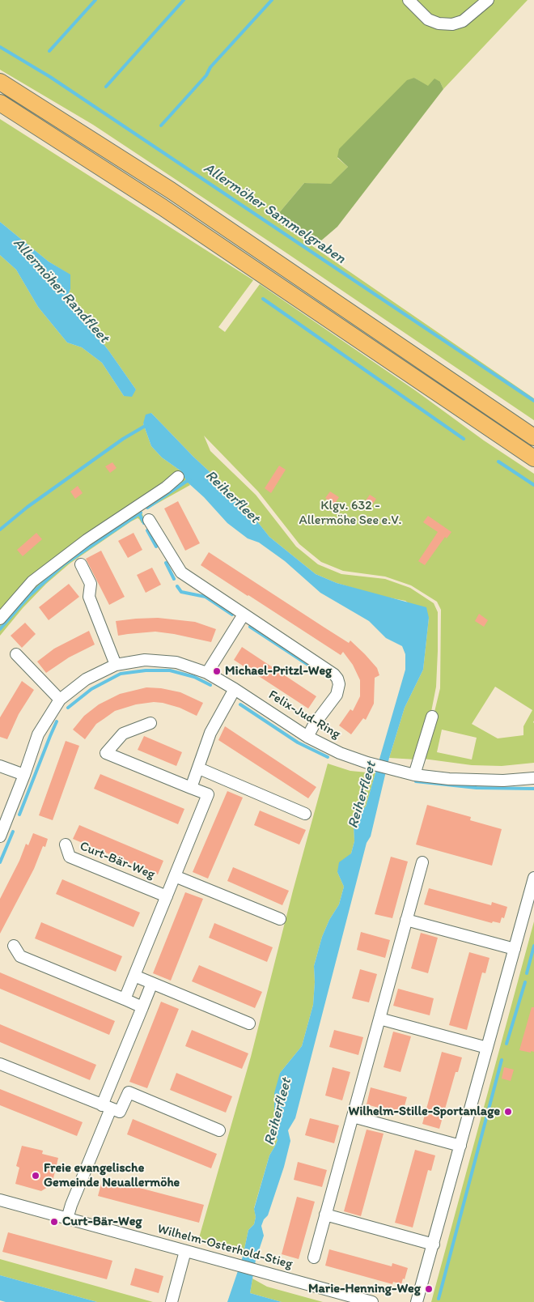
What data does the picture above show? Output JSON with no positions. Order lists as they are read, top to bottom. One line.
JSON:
{"streets":{"street":["Felix-Jud-Ring","Curt-Bär-Weg","Wilhelm-Osterhold-Stieg"]},"water":["Allermöher Sammelgraben","Allermöher Randfleet","Reiherfleet"],"parks":["Klgv. 632 - Allermöhe See e.V."],"places":["Michael-Pritzl-Weg","Wilhelm-Stille-Sportanlage","Freie evangelische Gemeinde Neuallermöhe","Curt-Bär-Weg","Marie-Henning-Weg"]}
